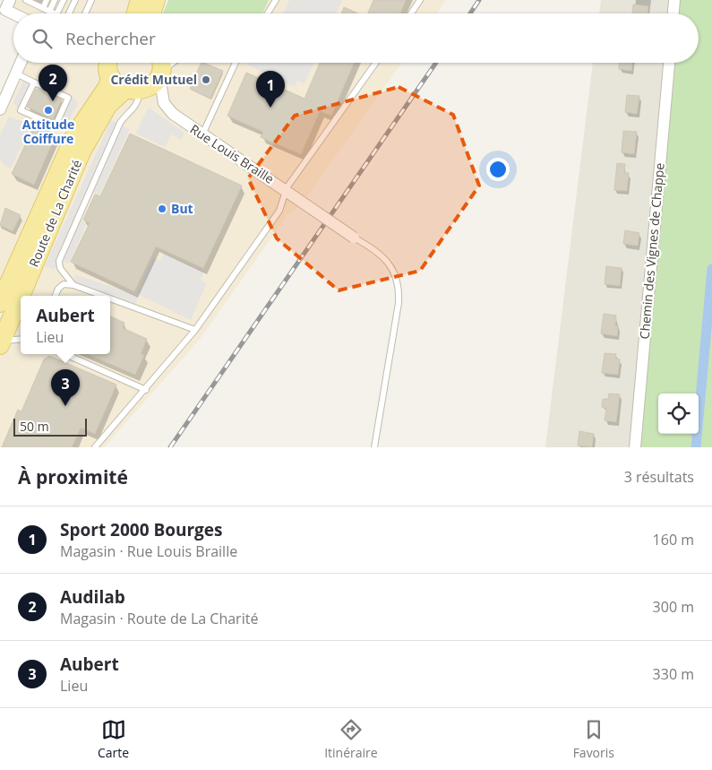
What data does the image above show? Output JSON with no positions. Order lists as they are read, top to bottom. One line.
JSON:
{"streets":{"main road":["Route de La Charité"],"street":["Rue Louis Braille","Chemin des Vignes de Chappe"]},"crossings":[["Rue Louis Braille","Route de La Charité"]],"places":["Crédit Mutuel","Attitude Coiffure","But"],"scale_bar":"50 m","page":{"search":"Rechercher","pins":["2","1","3"],"popup":["Aubert","Lieu"],"scale":"50 m","heading":["À proximité","3 résultats"],"list":[{"mark":"1","name":"Sport 2000 Bourges","note":"Magasin · Rue Louis Braille","value":"160 m"},{"mark":"2","name":"Audilab","note":"Magasin · Route de La Charité","value":"300 m"},{"mark":"3","name":"Aubert","note":"Lieu","value":"330 m"}],"nav":["Carte","Itinéraire","Favoris"]}}
